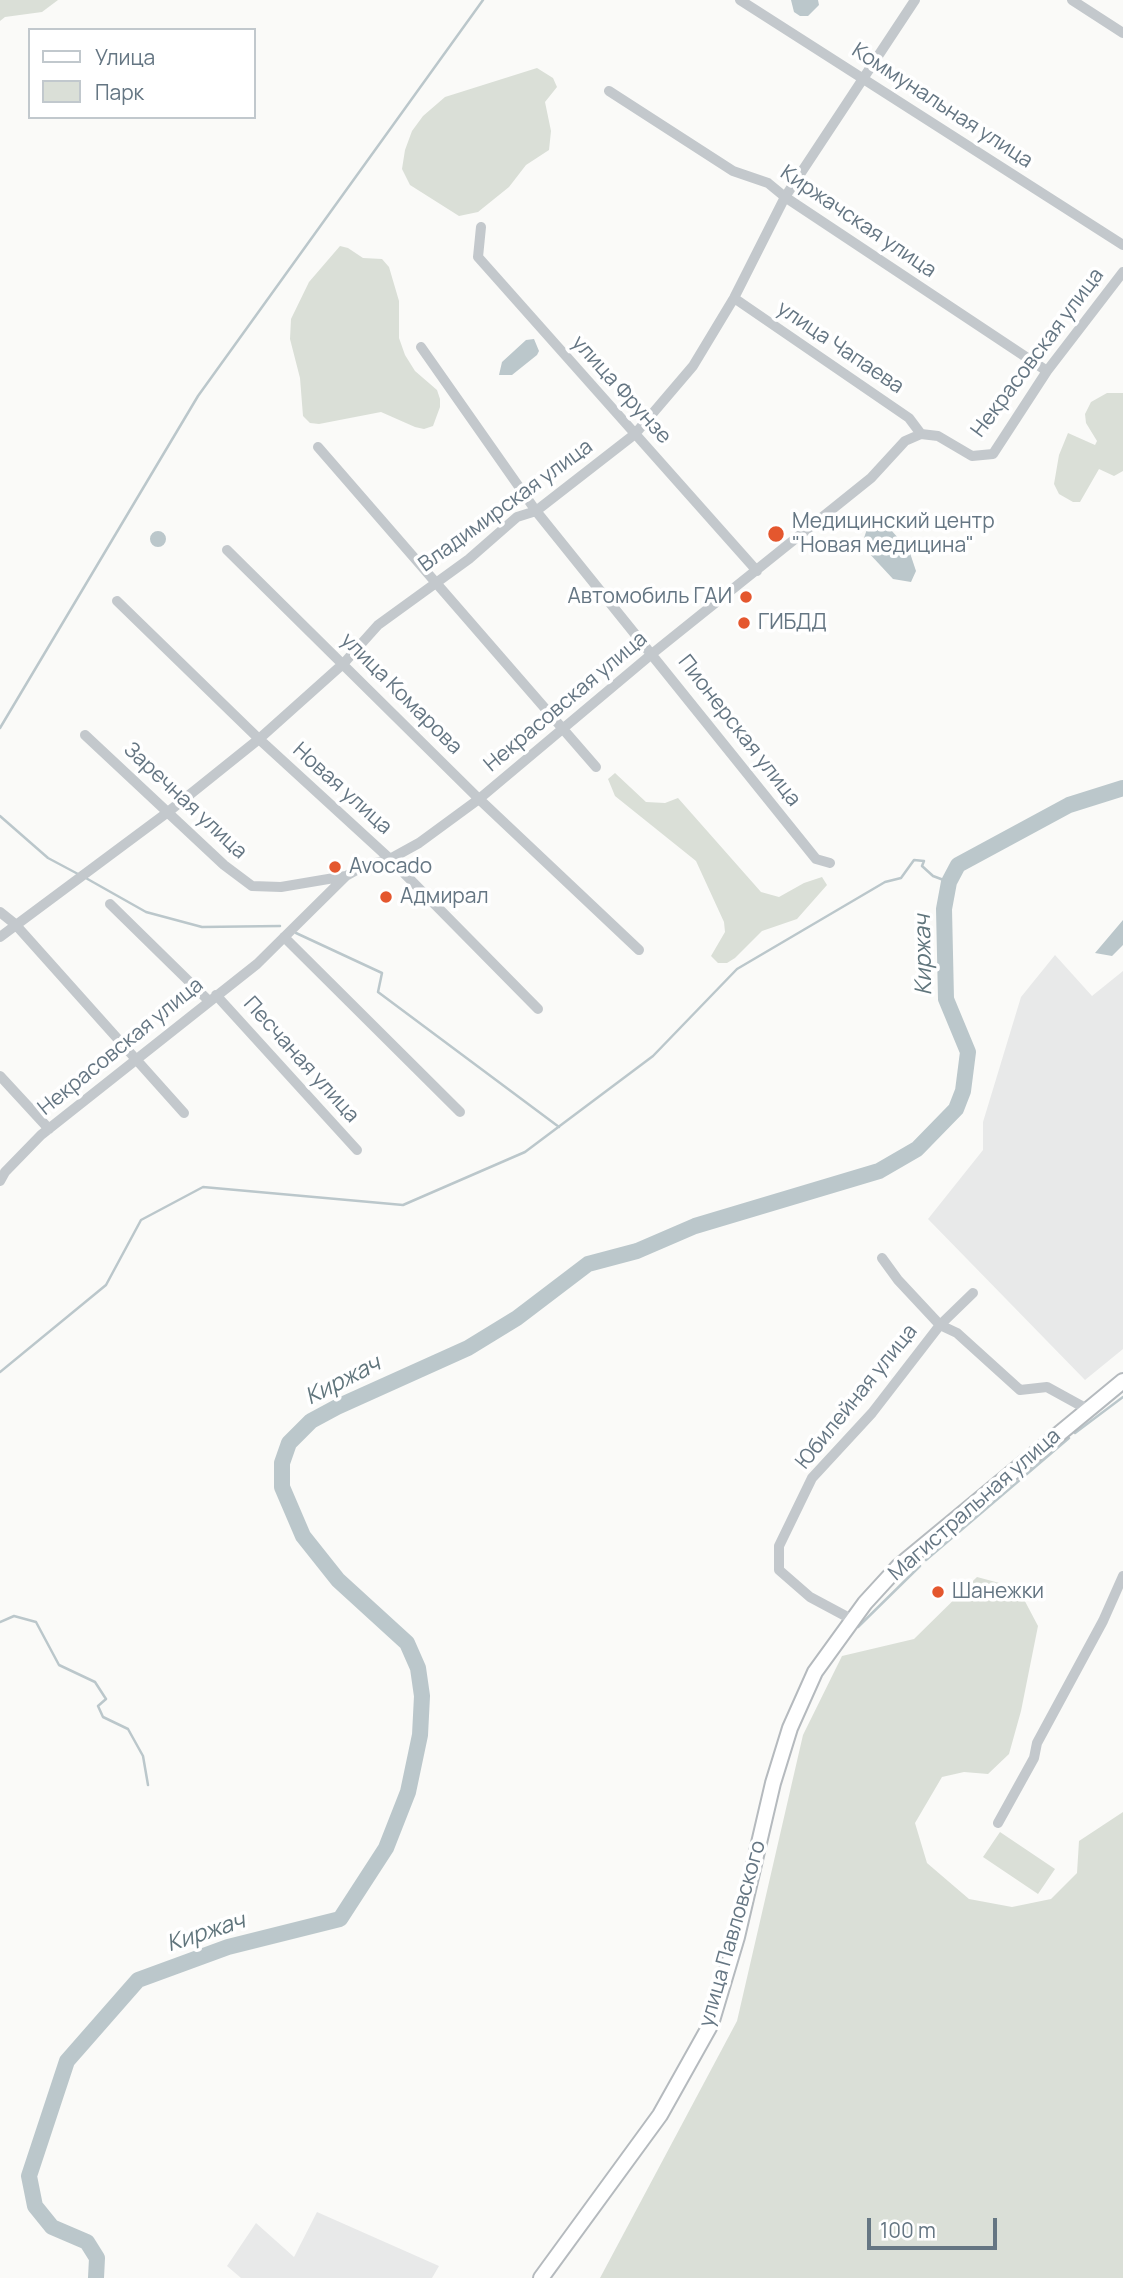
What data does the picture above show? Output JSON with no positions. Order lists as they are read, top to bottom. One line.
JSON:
{"streets":{"main road":["Магистральная улица","улица Павловского"],"street":["Коммунальная улица","Киржачская улица","улица Чапаева","Некрасовская улица","улица Фрунзе","Владимирская улица","улица Комарова","Пионерская улица","Новая улица","Заречная улица","Песчаная улица","Юбилейная улица"]},"crossings":[["Коммунальная улица","Владимирская улица"],["Киржачская улица","Некрасовская улица"],["Киржачская улица","Владимирская улица"],["улица Чапаева","Некрасовская улица"],["улица Чапаева","Владимирская улица"],["Некрасовская улица","улица Фрунзе"],["Некрасовская улица","улица Комарова"],["Некрасовская улица","Пионерская улица"],["Некрасовская улица","Новая улица"],["Некрасовская улица","Заречная улица"],["Некрасовская улица","Песчаная улица"],["улица Фрунзе","Владимирская улица"],["Владимирская улица","улица Комарова"],["Владимирская улица","Пионерская улица"],["Владимирская улица","Новая улица"],["Владимирская улица","Заречная улица"],["Юбилейная улица","Магистральная улица"],["Магистральная улица","улица Павловского"]],"water":["Киржач"],"places":["Медицинский центр \"Новая медицина\"","Автомобиль ГАИ","ГИБДД","Avocado","Адмирал","Шанежки"],"legend":["Улица","Парк"],"scale_bar":"100 m"}
